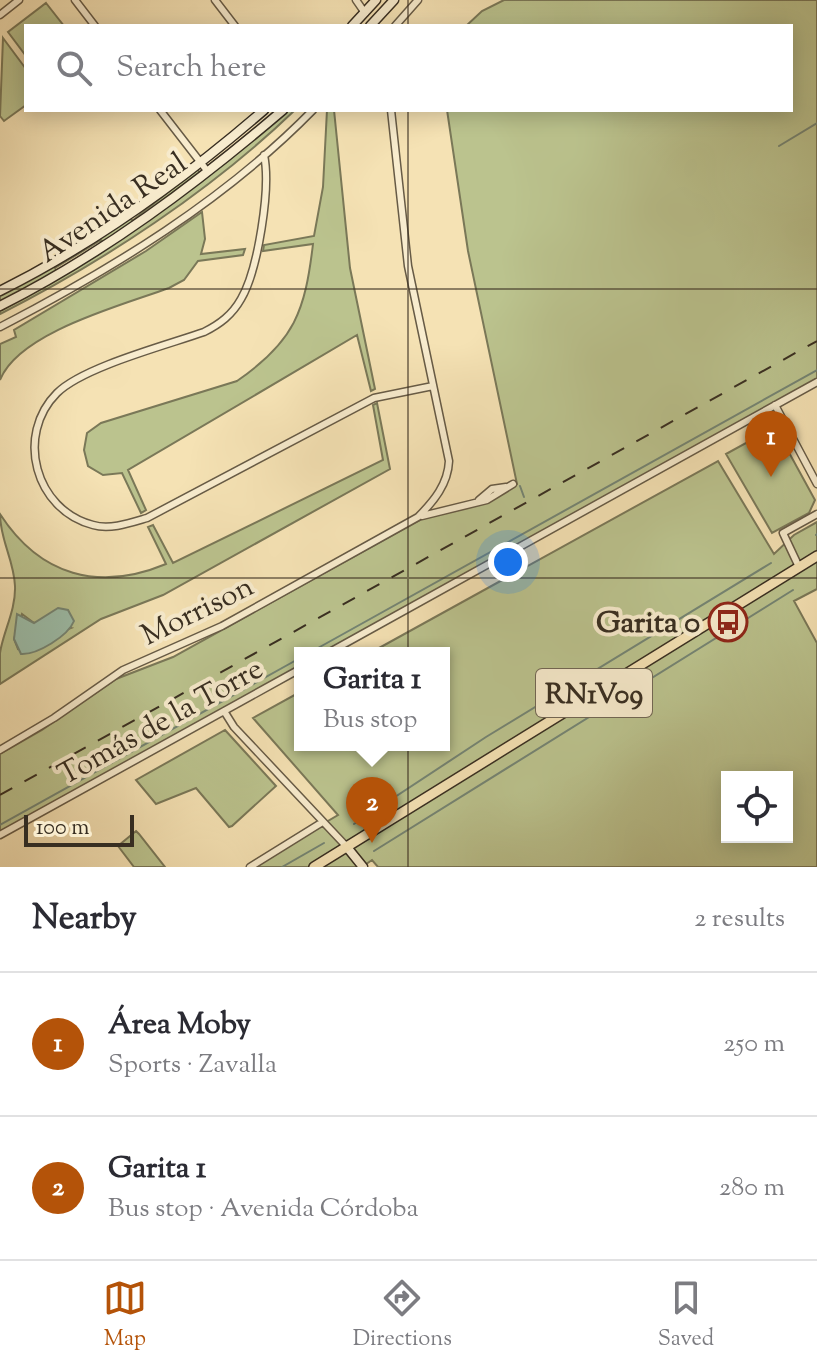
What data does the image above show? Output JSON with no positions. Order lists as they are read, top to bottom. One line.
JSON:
{"streets":{"main road":["Avenida Real","RN1V09"],"street":["Morrison","Tomás de la Torre"]},"places":{"bus stop":["Garita 0"]},"scale_bar":"100 m","page":{"search":"Search here","pins":["1","2"],"popup":["Garita 1","Bus stop"],"scale":"100 m","heading":["Nearby","2 results"],"list":[{"mark":"1","name":"Área Moby","note":"Sports · Zavalla","value":"250 m"},{"mark":"2","name":"Garita 1","note":"Bus stop · Avenida Córdoba","value":"280 m"}],"nav":["Map","Directions","Saved"]}}
